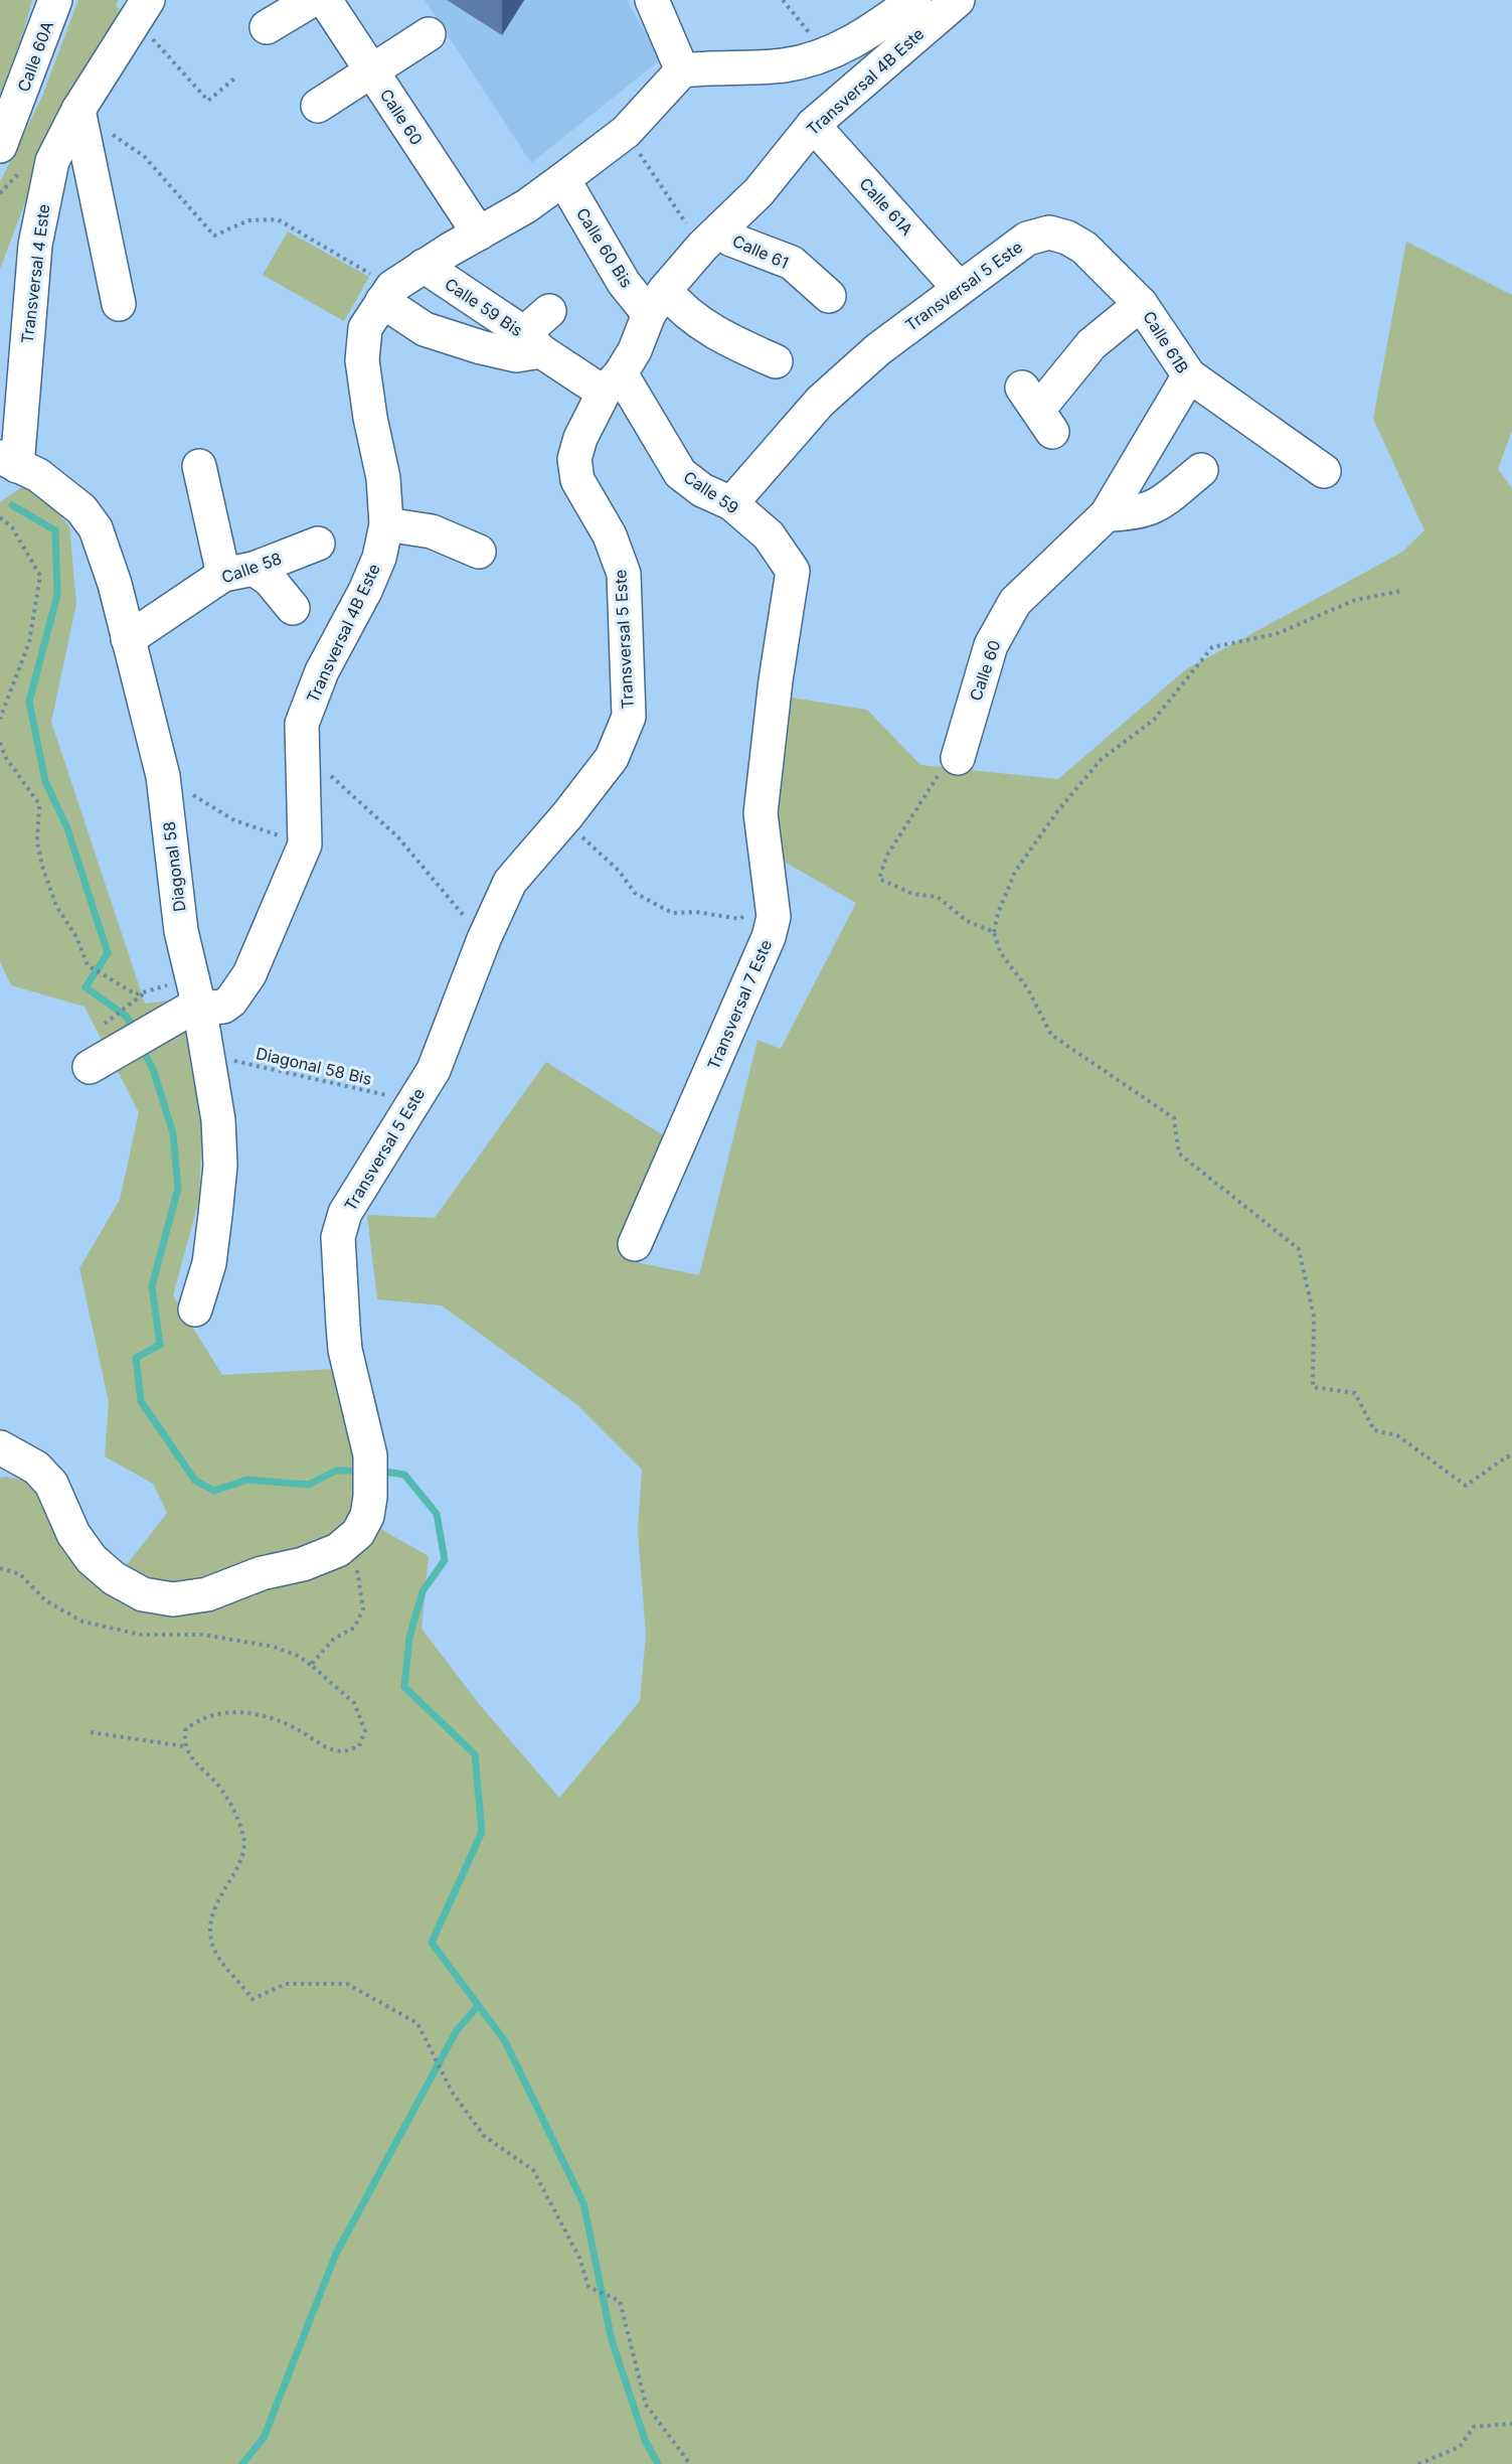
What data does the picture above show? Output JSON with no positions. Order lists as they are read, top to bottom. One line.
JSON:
{"streets":{"street":["Calle 60A","Transversal 4B Este","Calle 60","Calle 61A","Calle 60 Bis","Calle 61","Transversal 4 Este","Transversal 5 Este","Calle 59 Bis","Calle 61B","Calle 59","Calle 58","Diagonal 58","Transversal 7 Este"],"path":["Diagonal 58 Bis"]},"crossings":[["Transversal 4B Este","Calle 60"],["Transversal 4B Este","Calle 61A"],["Transversal 4B Este","Calle 60 Bis"],["Transversal 4B Este","Calle 61"],["Transversal 4B Este","Transversal 5 Este"],["Transversal 4B Este","Calle 59 Bis"],["Transversal 4B Este","Calle 59"],["Transversal 4B Este","Diagonal 58"],["Calle 60","Calle 61B"],["Calle 61A","Transversal 5 Este"],["Transversal 4 Este","Diagonal 58"],["Transversal 5 Este","Calle 61B"],["Transversal 5 Este","Calle 59"],["Transversal 5 Este","Diagonal 58 Bis"],["Calle 59 Bis","Calle 59"],["Calle 59","Transversal 7 Este"],["Calle 58","Diagonal 58"],["Diagonal 58","Diagonal 58 Bis"]]}
